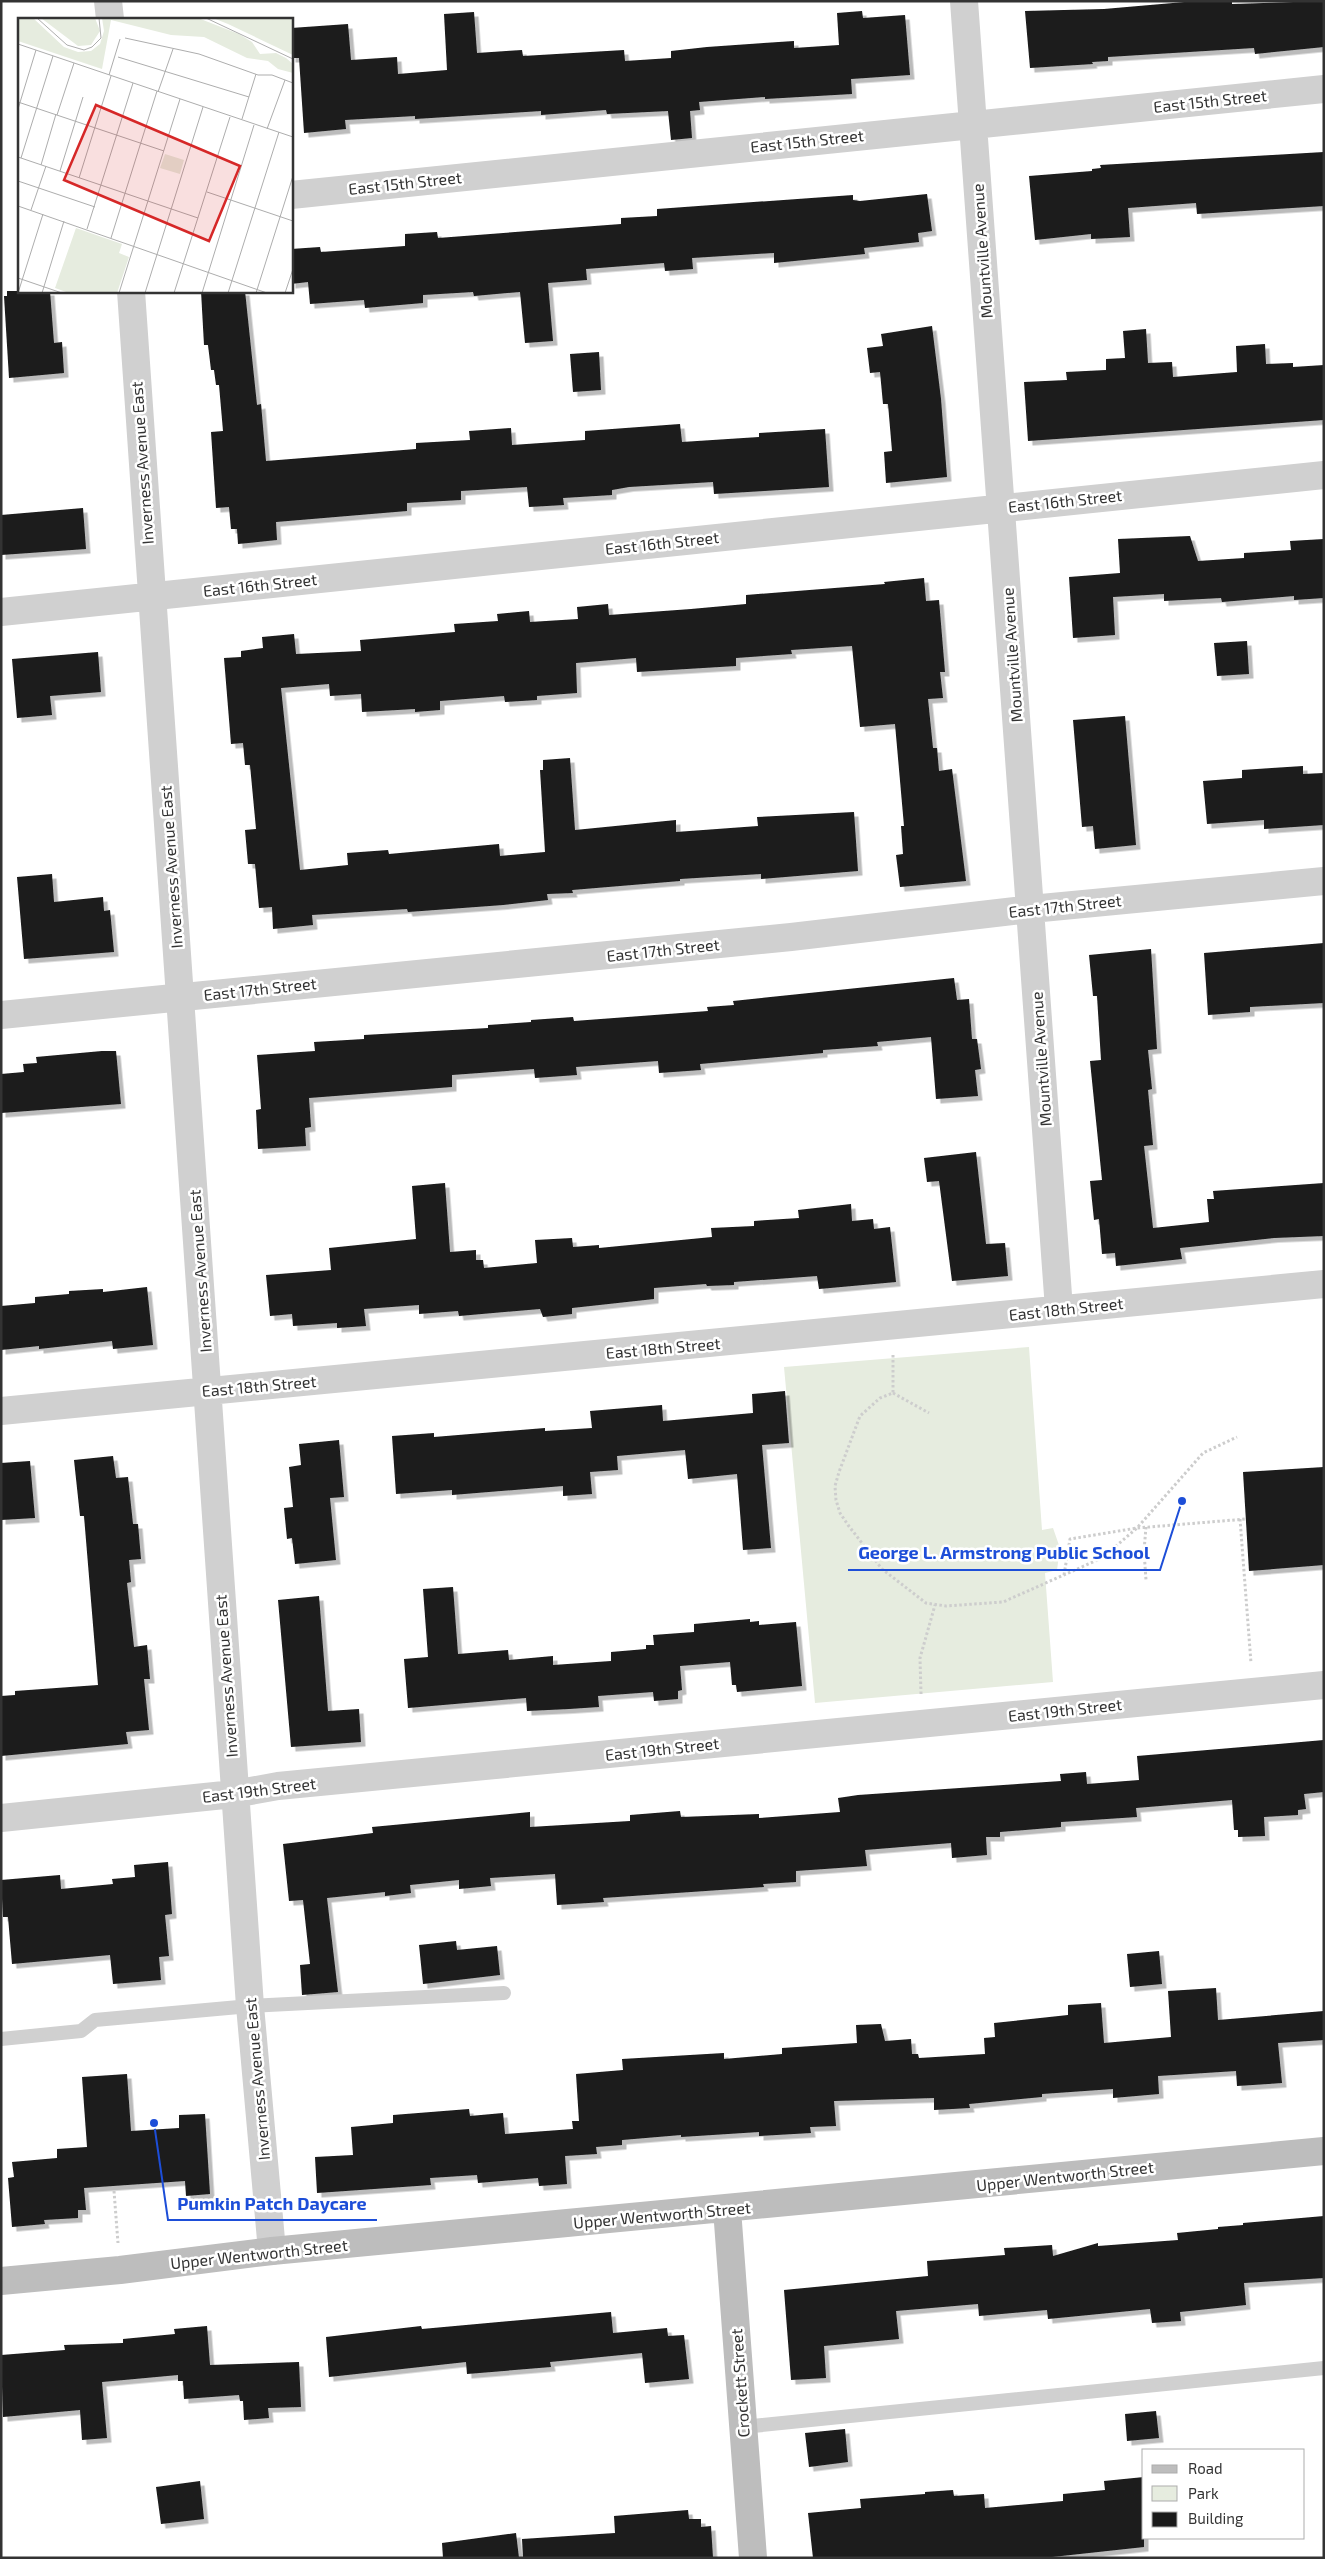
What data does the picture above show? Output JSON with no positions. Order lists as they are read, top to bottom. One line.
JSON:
{"streets":{"main road":["Upper Wentworth Street","Crockett Street"],"street":["East 15th Street","Mountville Avenue","Inverness Avenue East","East 16th Street","East 17th Street","East 18th Street","East 19th Street"]},"crossings":[["East 15th Street","Mountville Avenue"],["Mountville Avenue","East 16th Street"],["Mountville Avenue","East 17th Street"],["Mountville Avenue","East 18th Street"],["Inverness Avenue East","East 16th Street"],["Inverness Avenue East","East 17th Street"],["Inverness Avenue East","East 18th Street"],["Inverness Avenue East","East 19th Street"],["Inverness Avenue East","Upper Wentworth Street"],["Upper Wentworth Street","Crockett Street"]],"places":["George L. Armstrong Public School","Pumkin Patch Daycare"],"legend":["Road","Park","Building"]}
